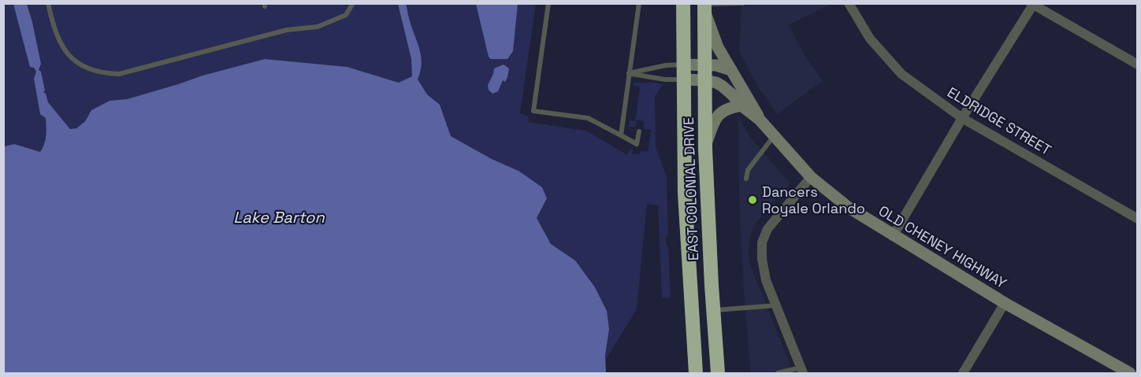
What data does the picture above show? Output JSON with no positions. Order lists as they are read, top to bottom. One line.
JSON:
{"streets":{"highway":["EAST COLONIAL DRIVE"],"street":["ELDRIDGE STREET","OLD CHENEY HIGHWAY"]},"crossings":[["EAST COLONIAL DRIVE","OLD CHENEY HIGHWAY"]],"water":["Lake Barton"],"places":["Dancers Royale Orlando"]}
